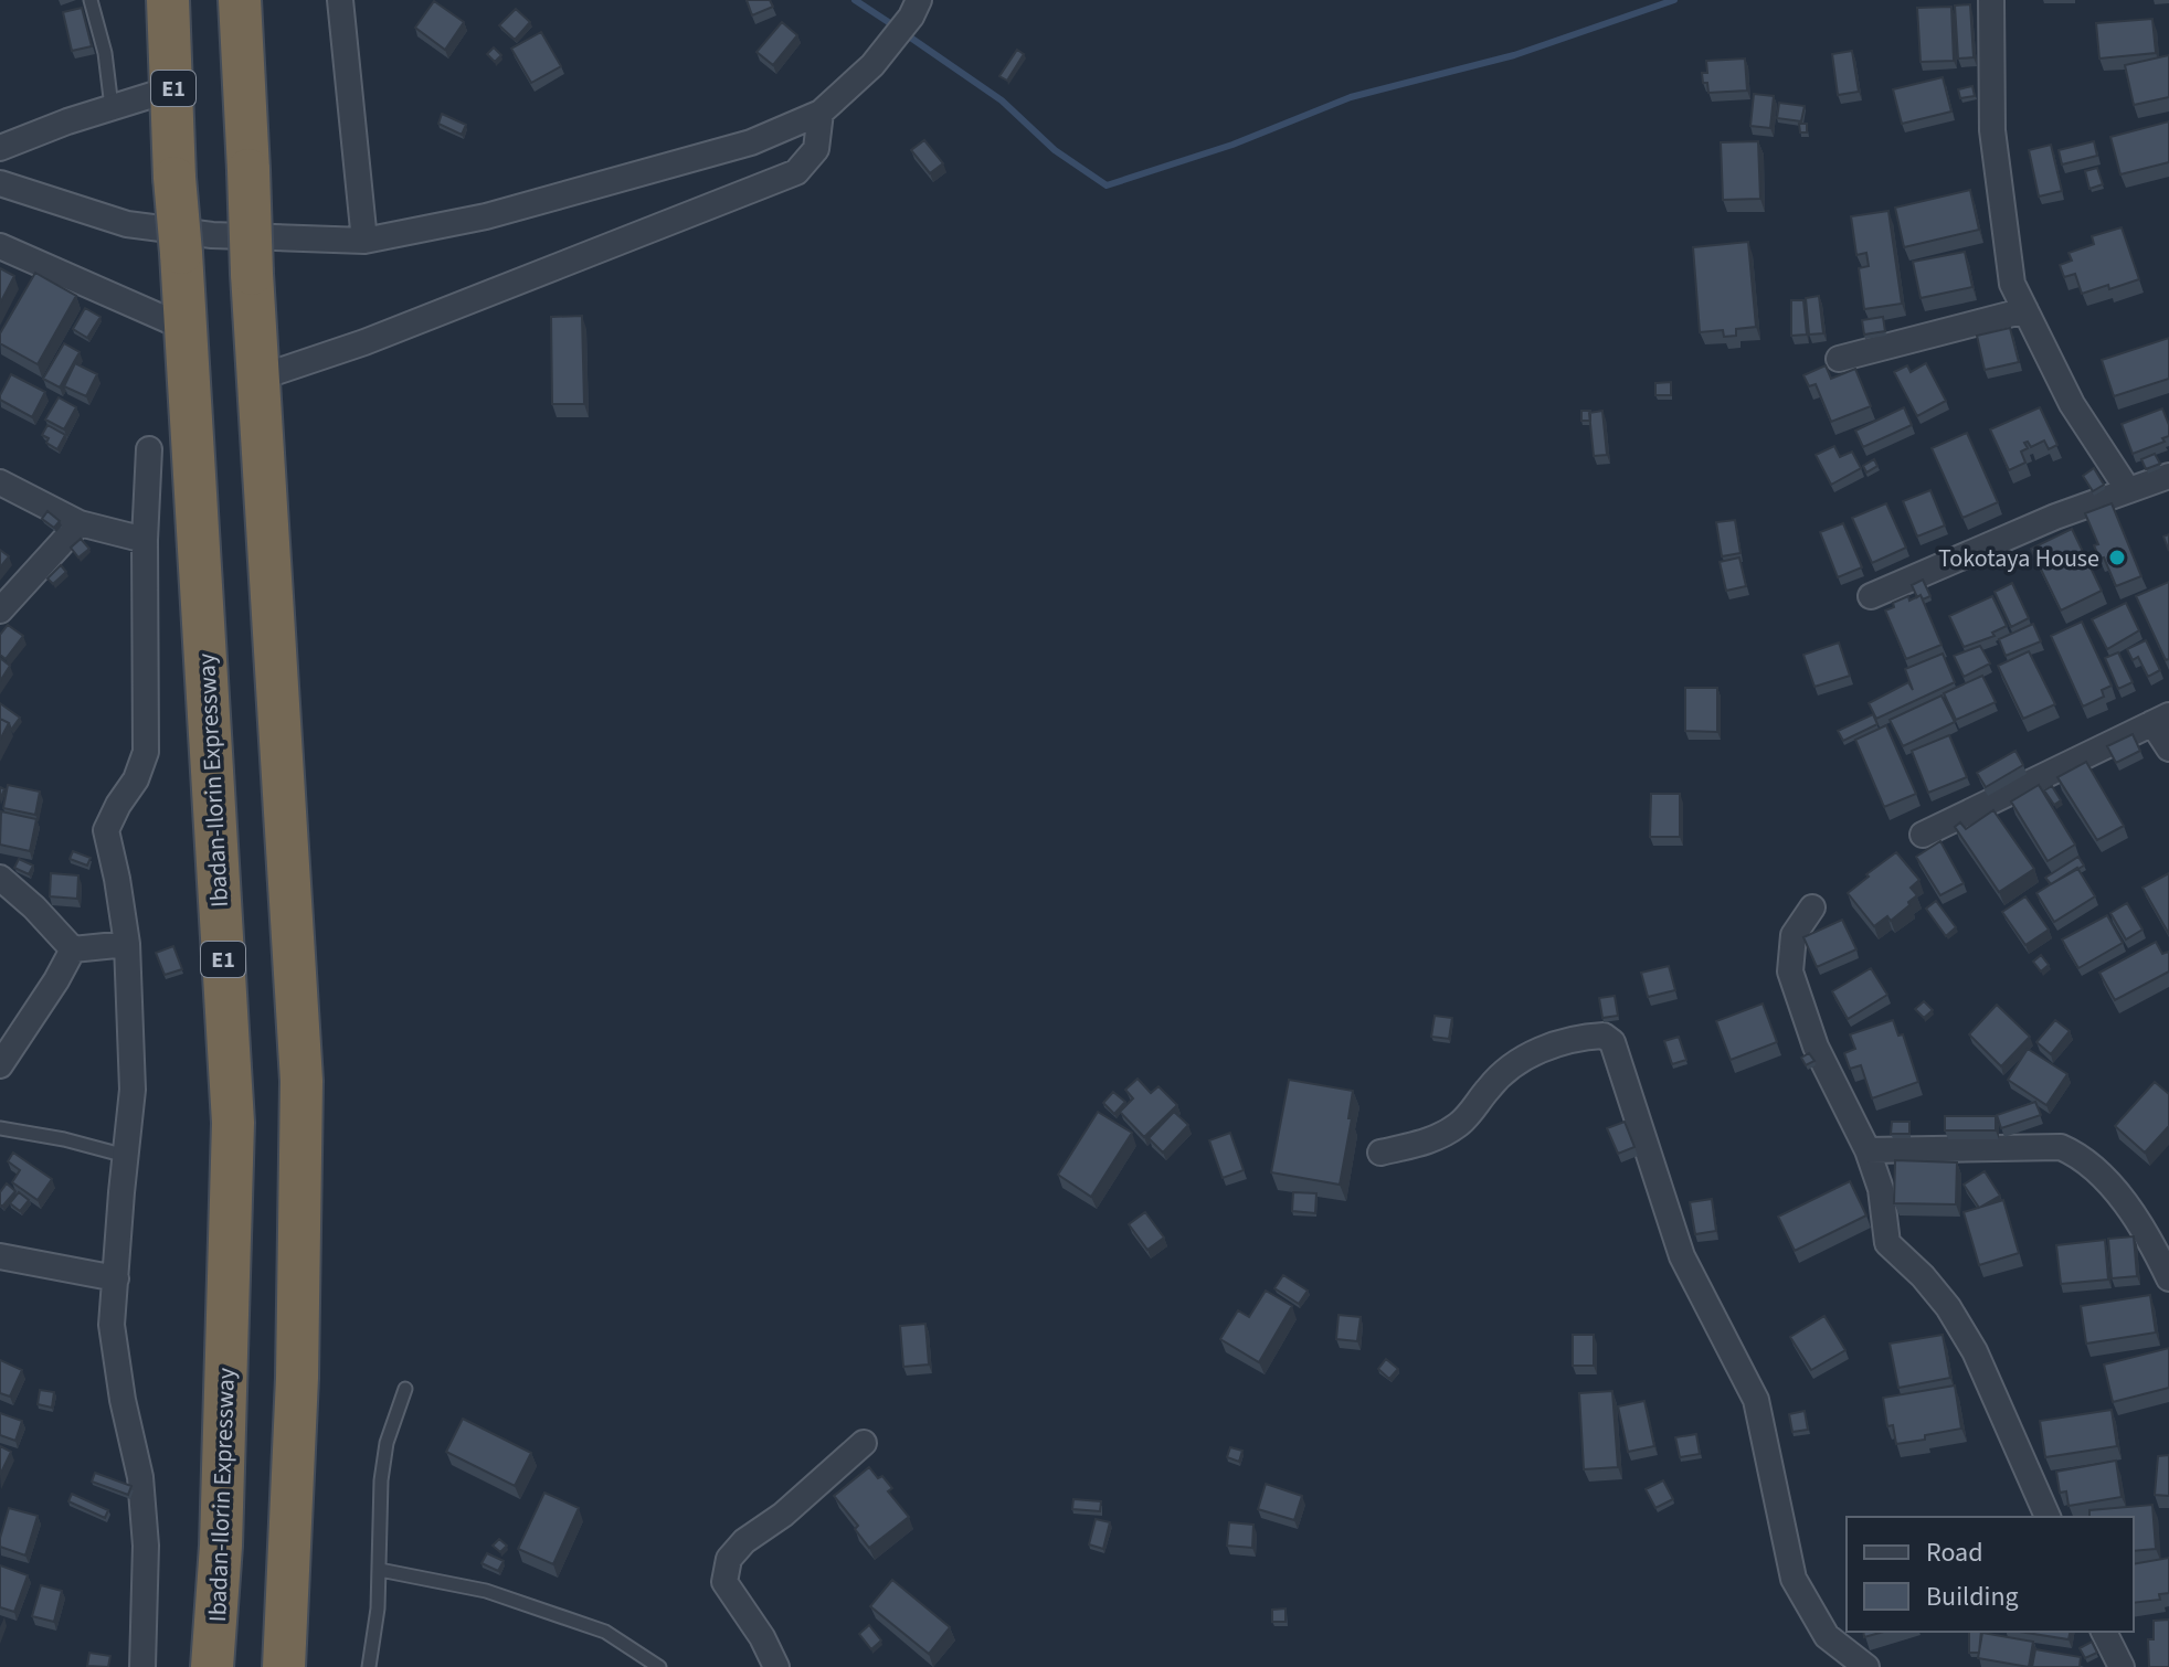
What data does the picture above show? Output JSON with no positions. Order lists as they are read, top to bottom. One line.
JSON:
{"streets":{"highway":["E1","Ibadan-Ilorin Expressway"]},"crossings":[["E1","Ibadan-Ilorin Expressway"]],"places":["Tokotaya House"],"legend":["Road","Building"]}
